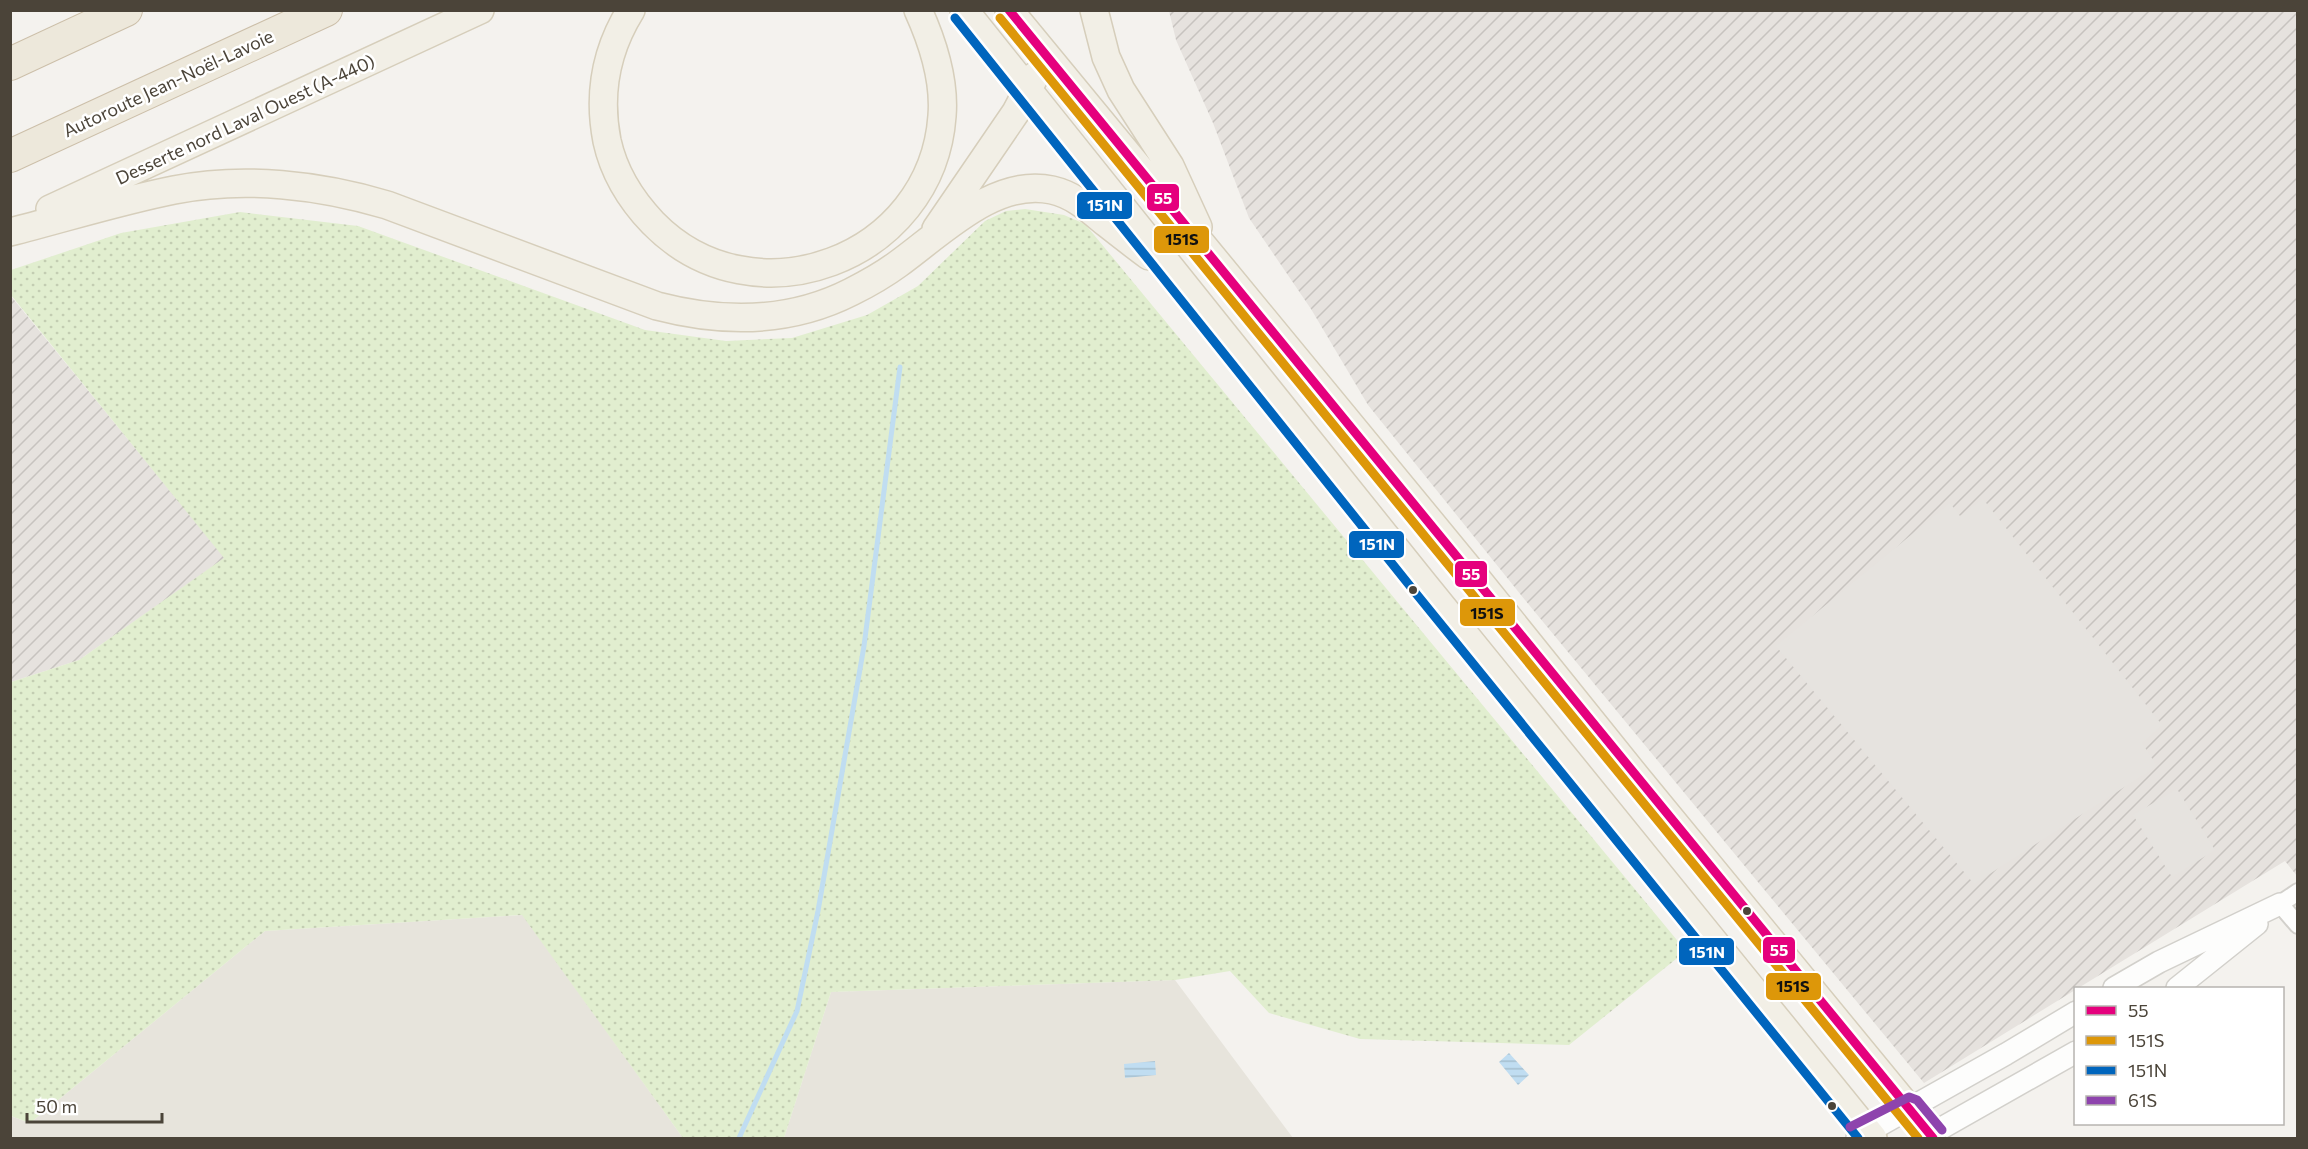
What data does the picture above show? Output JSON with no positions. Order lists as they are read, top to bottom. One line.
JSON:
{"streets":{"highway":["Autoroute Jean-Noël-Lavoie"],"main road":["Desserte nord Laval Ouest (A-440)"]},"lines":["transit line 55","transit line 151S","transit line 151N","transit line 61S"],"legend":["55","151S","151N","61S"],"scale_bar":"50 m"}
